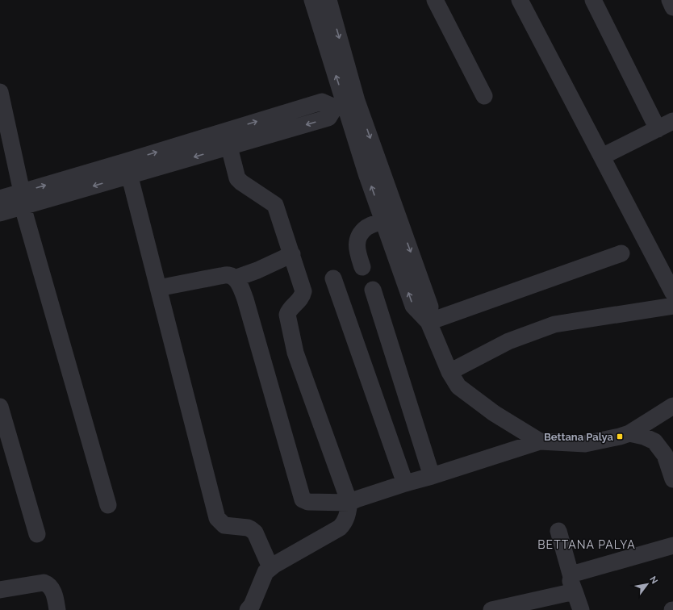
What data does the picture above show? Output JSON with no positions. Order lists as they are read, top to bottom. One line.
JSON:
{"districts":["BETTANA PALYA"],"places":{"transit":["Bettana Palya"]},"north":"top right"}
